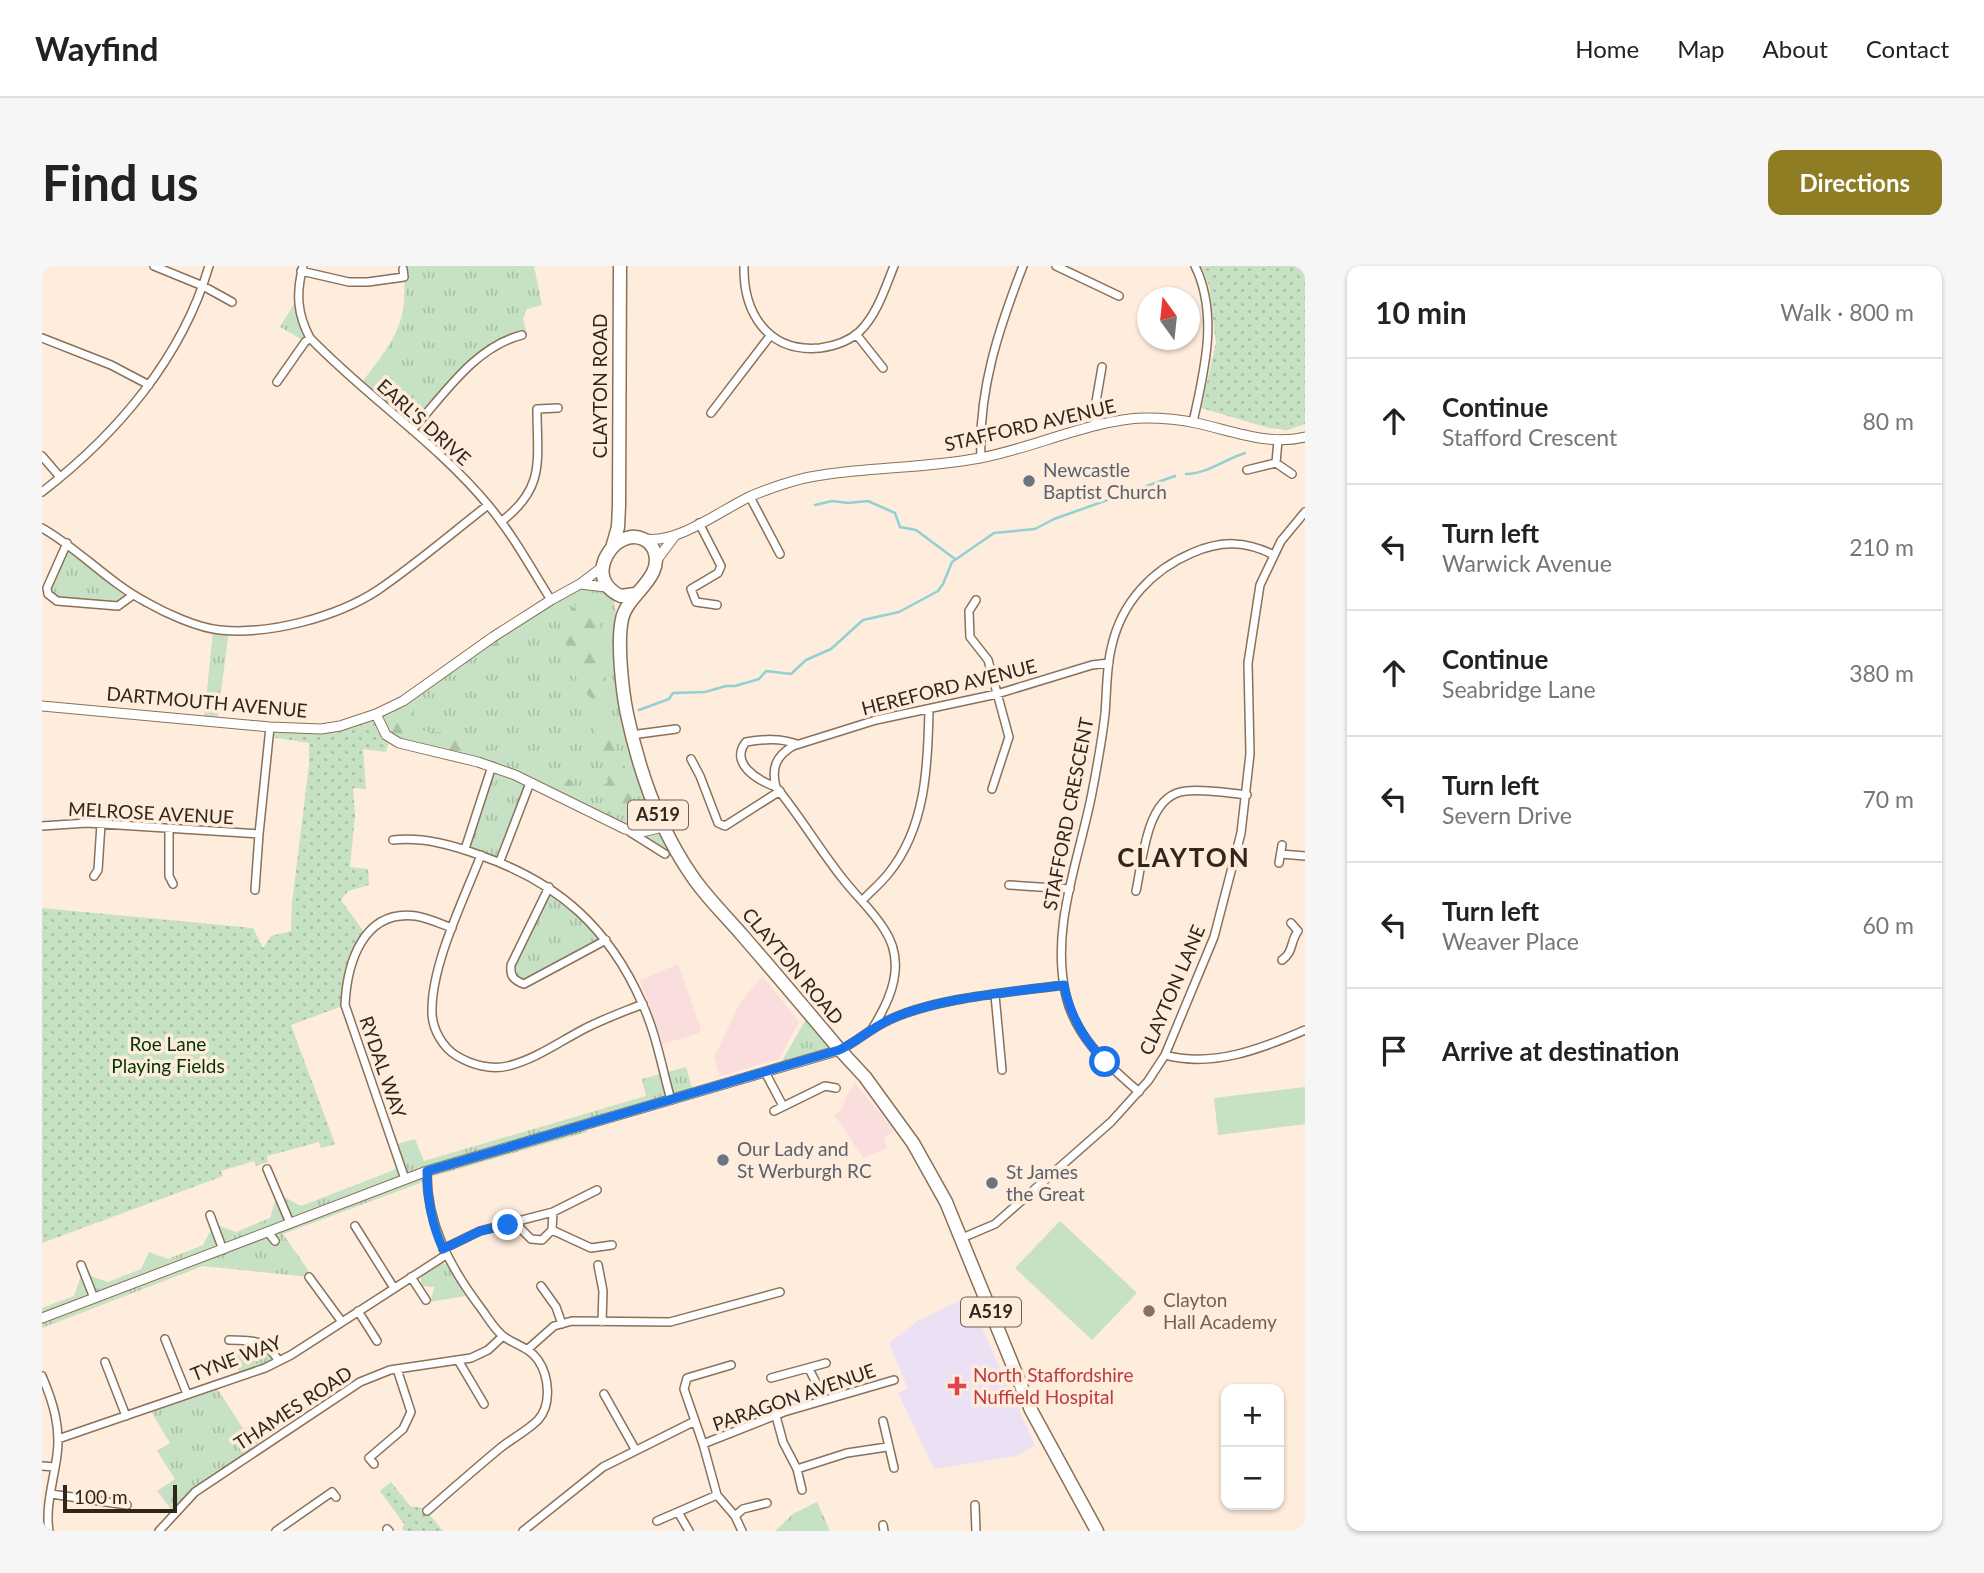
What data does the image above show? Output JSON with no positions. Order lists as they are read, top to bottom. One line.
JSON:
{"streets":{"main road":["CLAYTON ROAD","A519"],"street":["EARL'S DRIVE","STAFFORD AVENUE","HEREFORD AVENUE","DARTMOUTH AVENUE","MELROSE AVENUE","STAFFORD CRESCENT","CLAYTON LANE","RYDAL WAY","TYNE WAY","PARAGON AVENUE","THAMES ROAD"]},"crossings":[["CLAYTON ROAD","STAFFORD AVENUE"],["CLAYTON ROAD","DARTMOUTH AVENUE"],["CLAYTON ROAD","A519"],["CLAYTON ROAD","CLAYTON LANE"],["EARL'S DRIVE","DARTMOUTH AVENUE"],["STAFFORD AVENUE","DARTMOUTH AVENUE"],["STAFFORD AVENUE","A519"],["HEREFORD AVENUE","STAFFORD CRESCENT"],["DARTMOUTH AVENUE","A519"],["STAFFORD CRESCENT","CLAYTON LANE"]],"districts":["CLAYTON"],"parks":["Roe Lane Playing Fields"],"places":{"other":["Newcastle Baptist Church","Our Lady and St Werburgh RC","St James the Great","Clayton Hall Academy"],"health":["North Staffordshire Nuffield Hospital"]},"scale_bar":"100 m","north":"top","page":{"header":"Wayfind","nav":["Home","Map","About","Contact"],"buttons":"Directions","title":"Find us","heading":["10 min","Walk · 800 m"],"list":[["Continue","Stafford Crescent","80 m"],["Turn left","Warwick Avenue","210 m"],["Continue","Seabridge Lane","380 m"],["Turn left","Severn Drive","70 m"],["Turn left","Weaver Place","60 m"],"Arrive at destination"],"map_buttons":["+","−"],"scale":"100 m"}}
